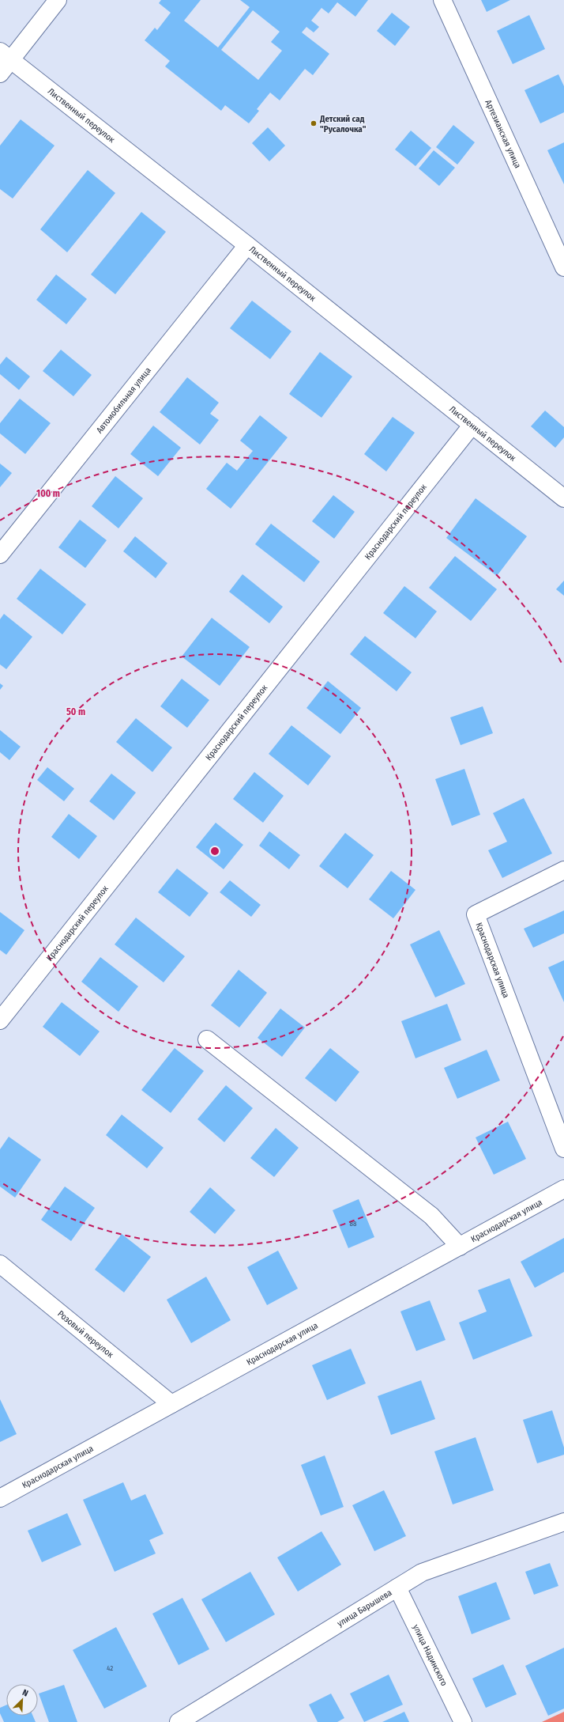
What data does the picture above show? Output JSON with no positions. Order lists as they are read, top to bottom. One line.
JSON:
{"streets":{"street":["Лиственный переулок","Артезианская улица","Автомобильная улица","Краснодарский переулок","Краснодарская улица","Розовый переулок","улица Барышева","улица Надинского"]},"crossings":[["Лиственный переулок","Автомобильная улица"],["Лиственный переулок","Краснодарский переулок"],["Краснодарская улица","Розовый переулок"],["улица Барышева","улица Надинского"]],"places":["Детский сад \"Русалочка\""],"house_numbers":["88","42"],"north":"top right","rings":["100 m","50 m"]}
